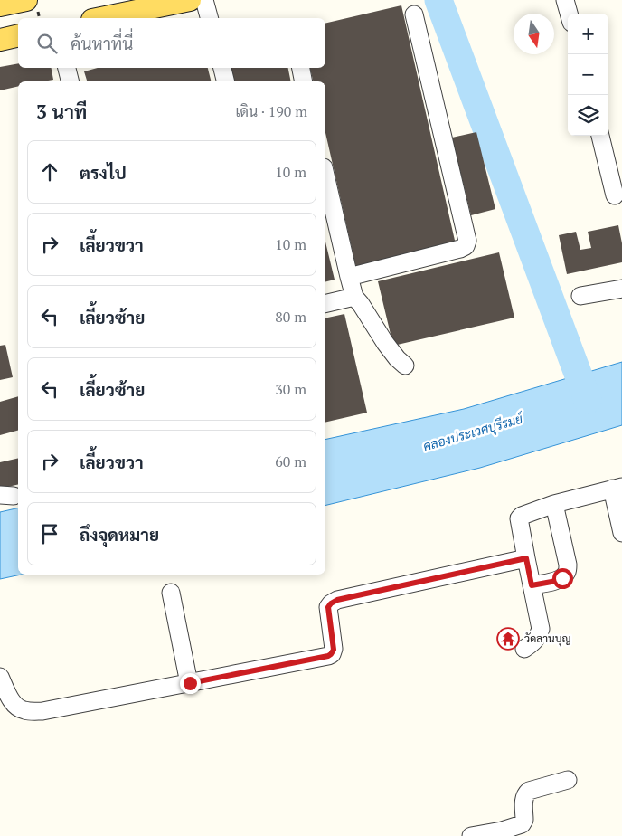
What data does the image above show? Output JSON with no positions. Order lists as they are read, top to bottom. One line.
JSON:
{"water":["คลองประเวศบุรีรมย์"],"places":{"temple":["วัดลานบุญ"]},"north":"bottom","page":{"map_buttons":["+","−"],"search":"ค้นหาที่นี่","heading":["3 นาที","เดิน · 190 m"],"list":[["ตรงไป","10 m"],["เลี้ยวขวา","10 m"],["เลี้ยวซ้าย","80 m"],["เลี้ยวซ้าย","30 m"],["เลี้ยวขวา","60 m"],"ถึงจุดหมาย"]}}
